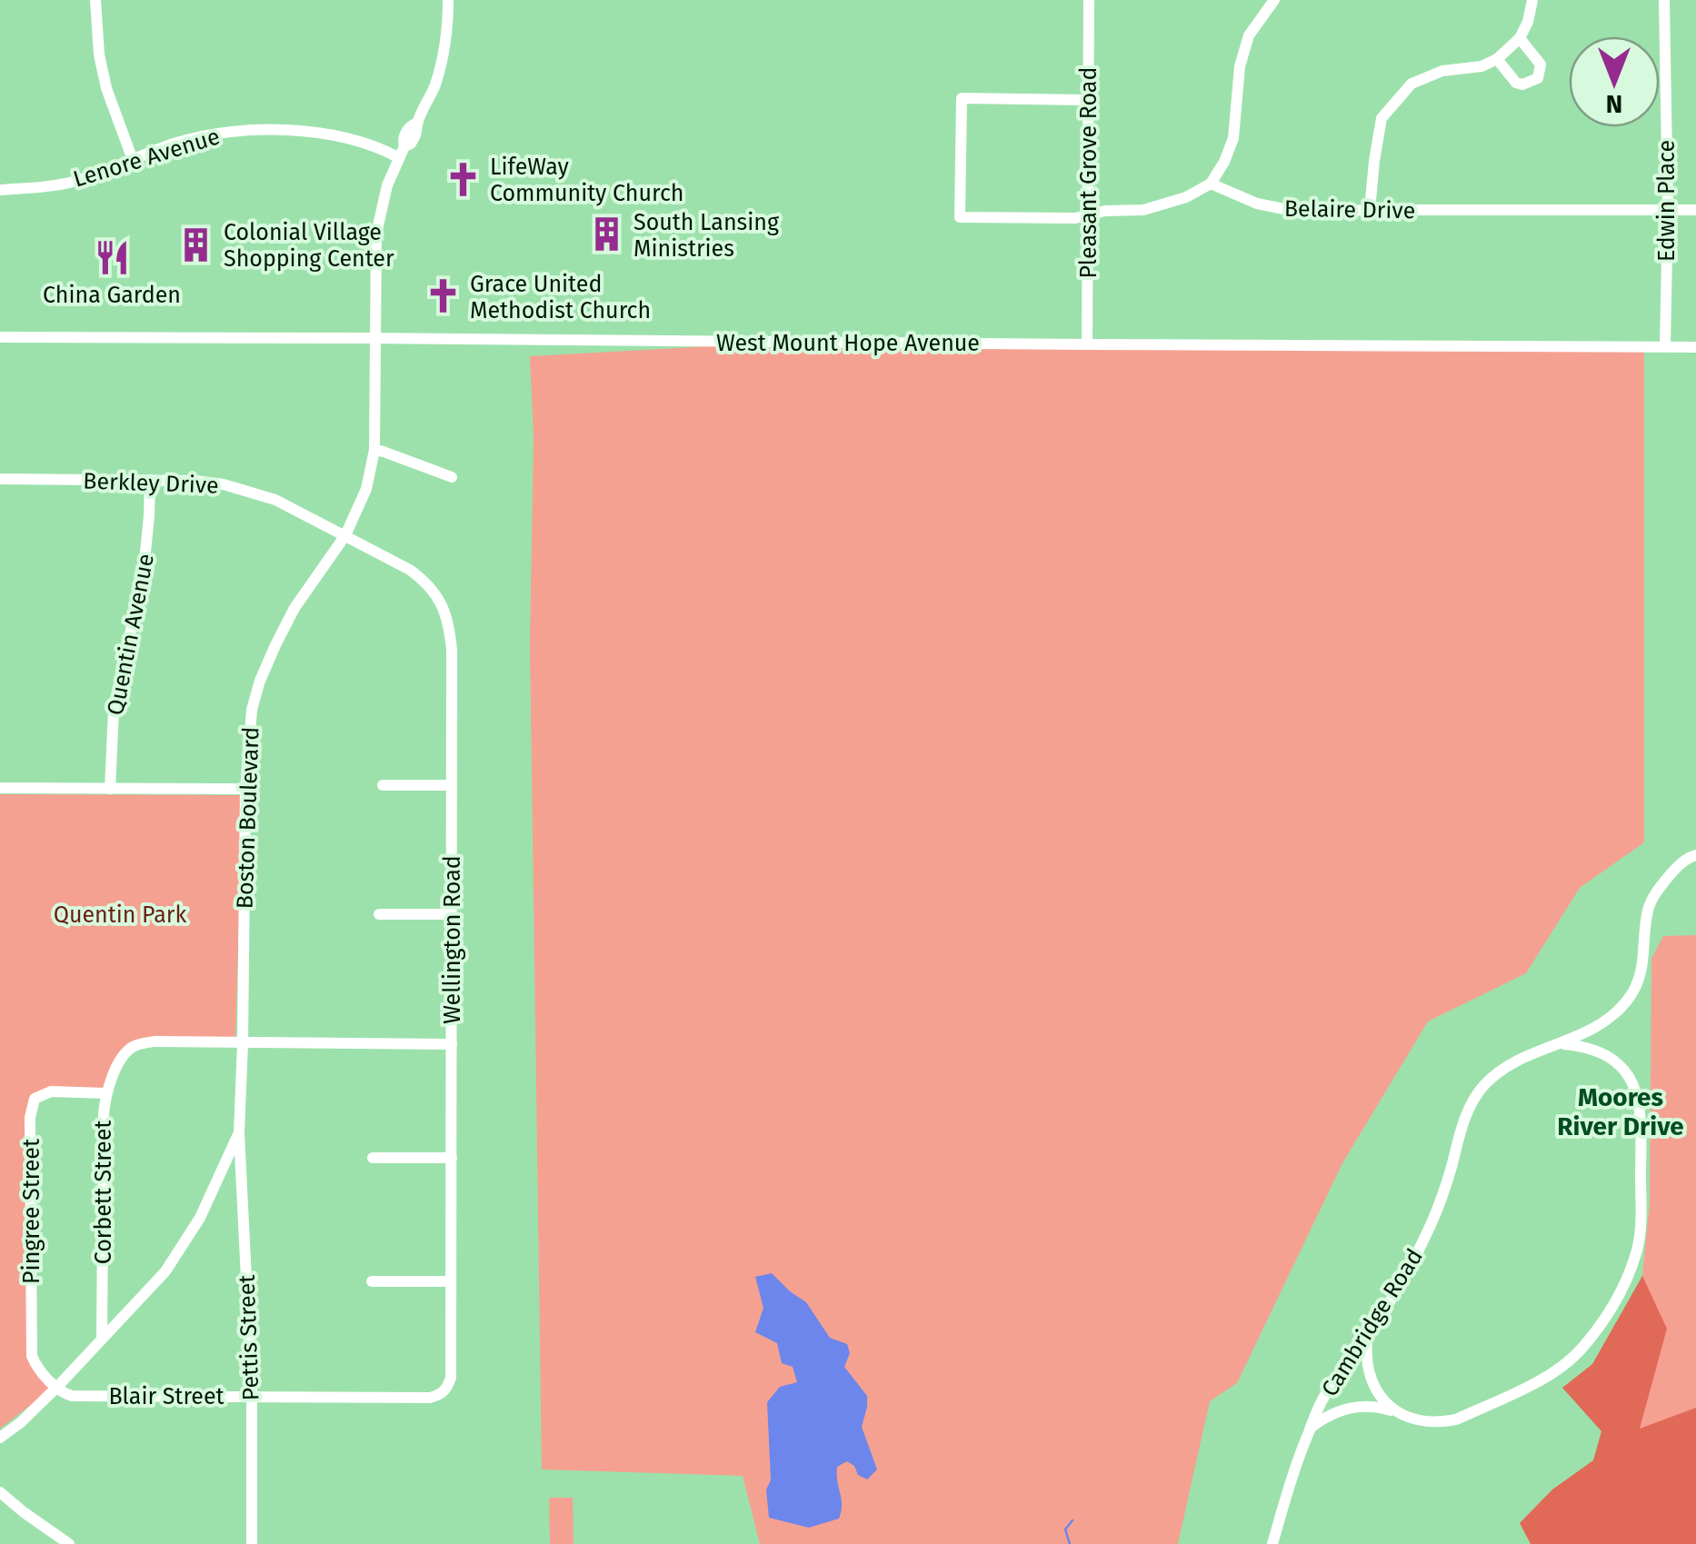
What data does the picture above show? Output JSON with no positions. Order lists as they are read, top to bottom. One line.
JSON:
{"streets":{"street":["Lenore Avenue","Pleasant Grove Road","Edwin Place","Belaire Drive","West Mount Hope Avenue","Berkley Drive","Quentin Avenue","Boston Boulevard","Wellington Road","Corbett Street","Pingree Street","Cambridge Road","Pettis Street","Blair Street"]},"crossings":[["Lenore Avenue","Boston Boulevard"],["Pleasant Grove Road","West Mount Hope Avenue"],["Edwin Place","Belaire Drive"],["Edwin Place","West Mount Hope Avenue"],["West Mount Hope Avenue","Boston Boulevard"],["Berkley Drive","Quentin Avenue"],["Berkley Drive","Boston Boulevard"],["Berkley Drive","Wellington Road"],["Boston Boulevard","Wellington Road"],["Boston Boulevard","Corbett Street"],["Boston Boulevard","Pingree Street"],["Boston Boulevard","Pettis Street"],["Boston Boulevard","Blair Street"],["Wellington Road","Blair Street"],["Corbett Street","Pingree Street"],["Pingree Street","Blair Street"],["Pettis Street","Blair Street"]],"districts":["Moores River Drive"],"parks":["Quentin Park"],"places":{"church":["LifeWay Community Church","Grace United Methodist Church"],"building":["South Lansing Ministries","Colonial Village Shopping Center"],"restaurant":["China Garden"]},"north":"bottom"}
